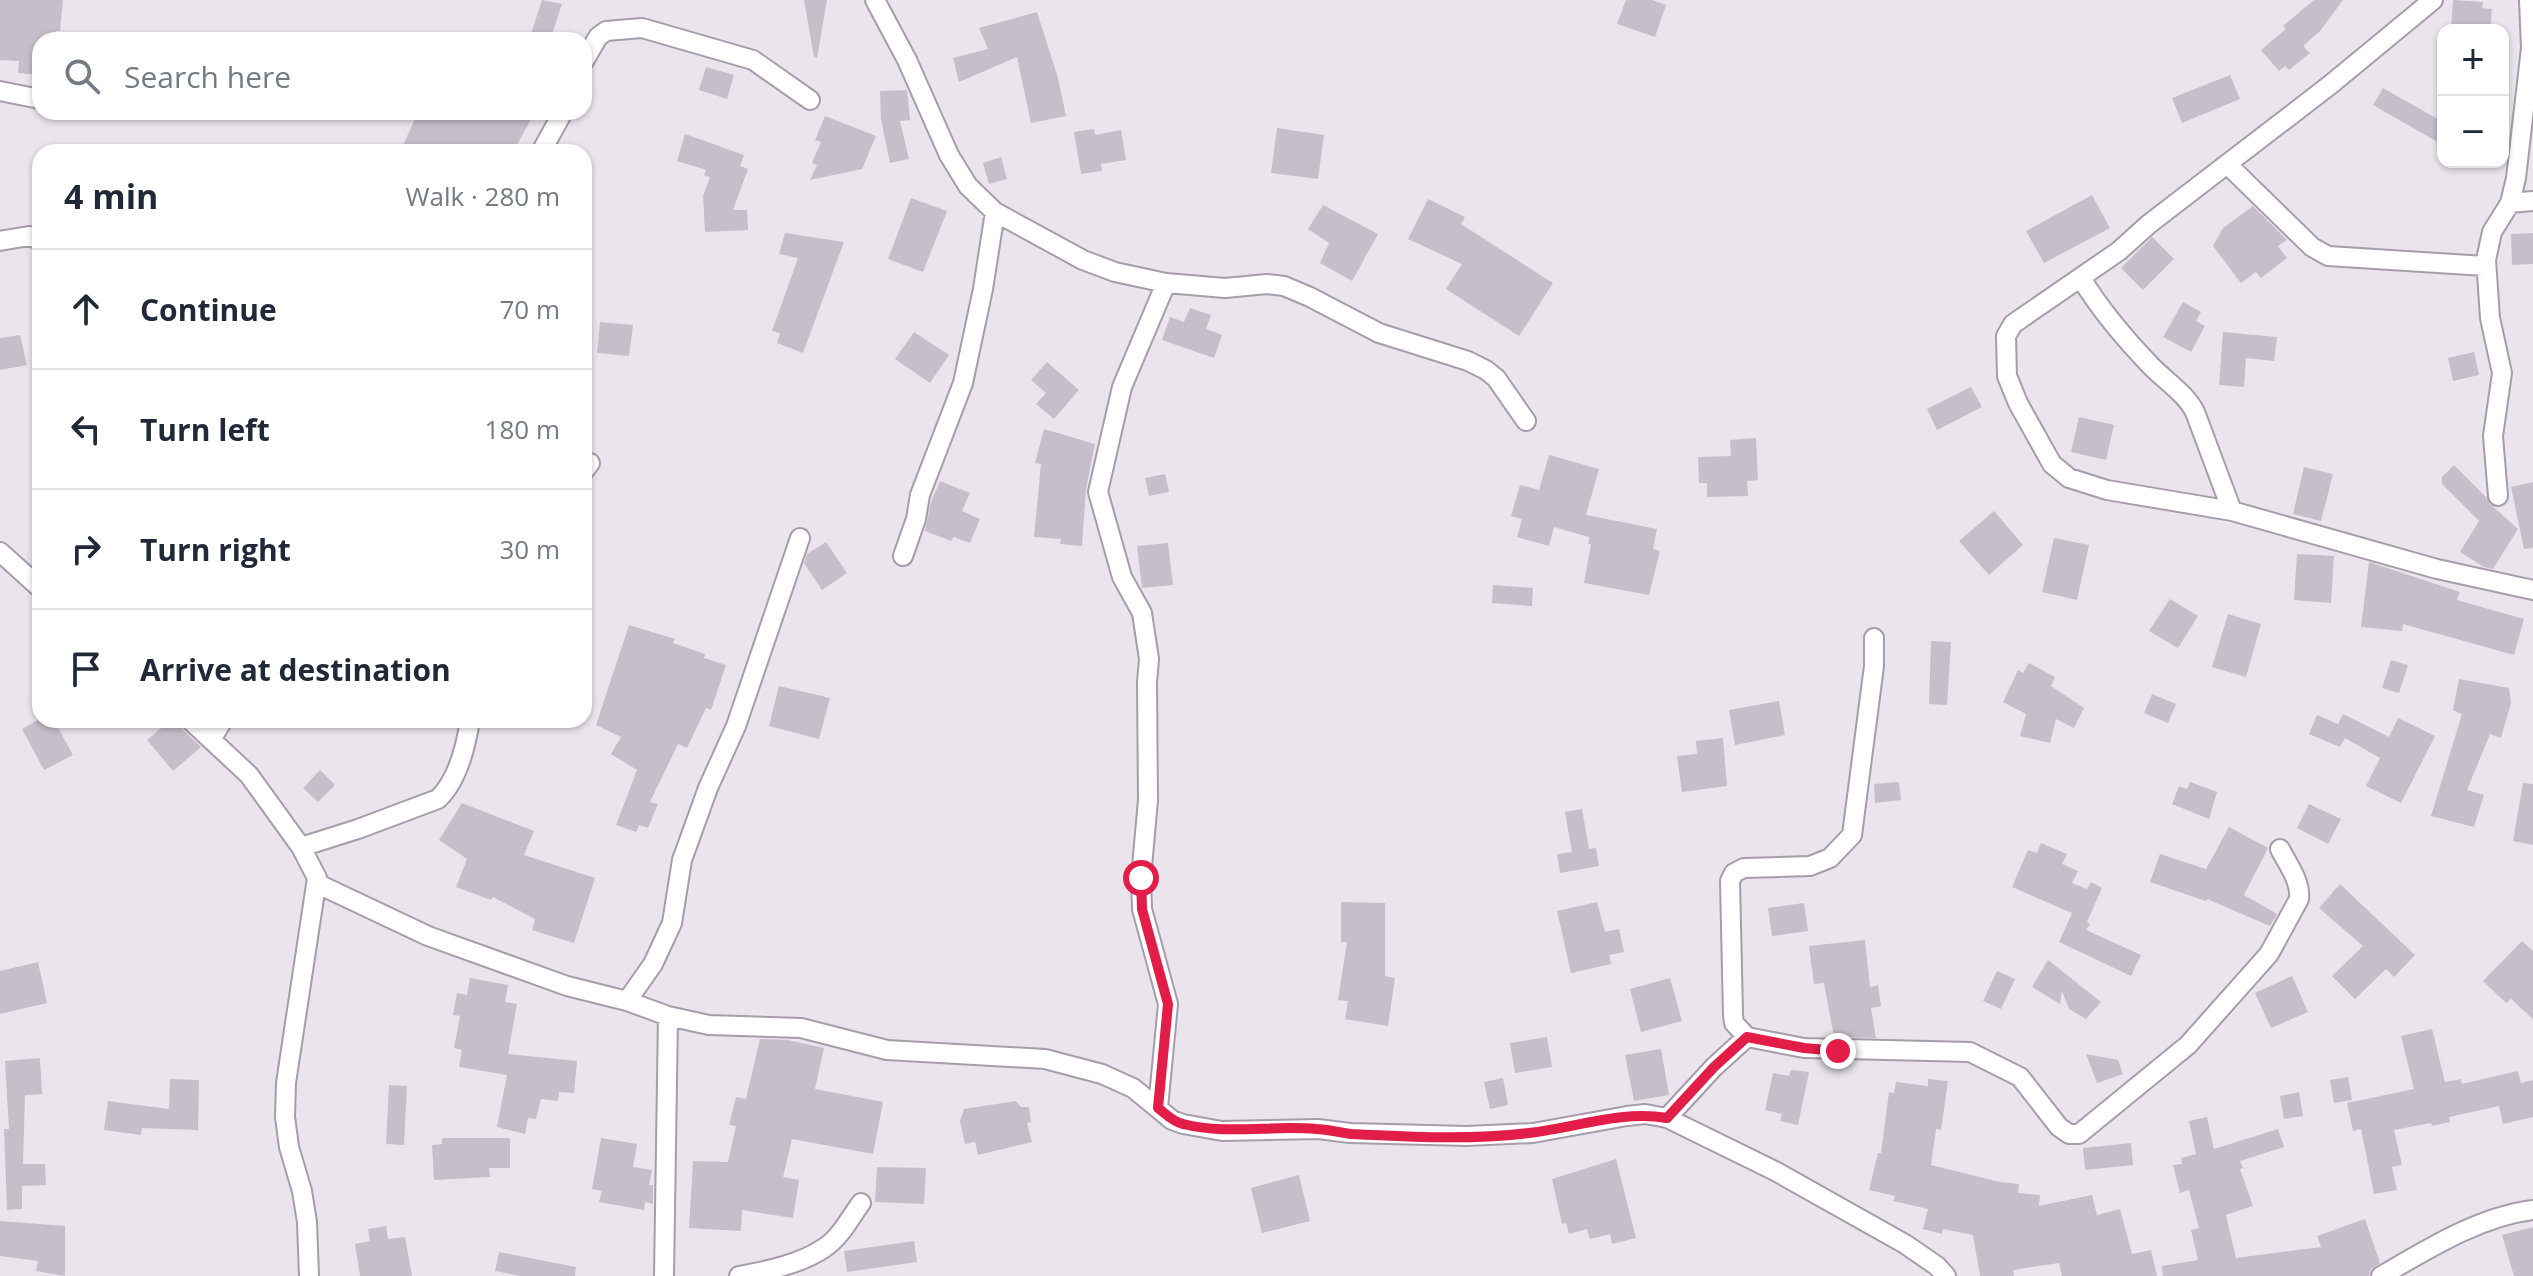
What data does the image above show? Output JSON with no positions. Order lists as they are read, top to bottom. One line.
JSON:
{"page":{"map_buttons":["+","−"],"search":"Search here","heading":["4 min","Walk · 280 m"],"list":[["Continue","70 m"],["Turn left","180 m"],["Turn right","30 m"],"Arrive at destination"]}}
